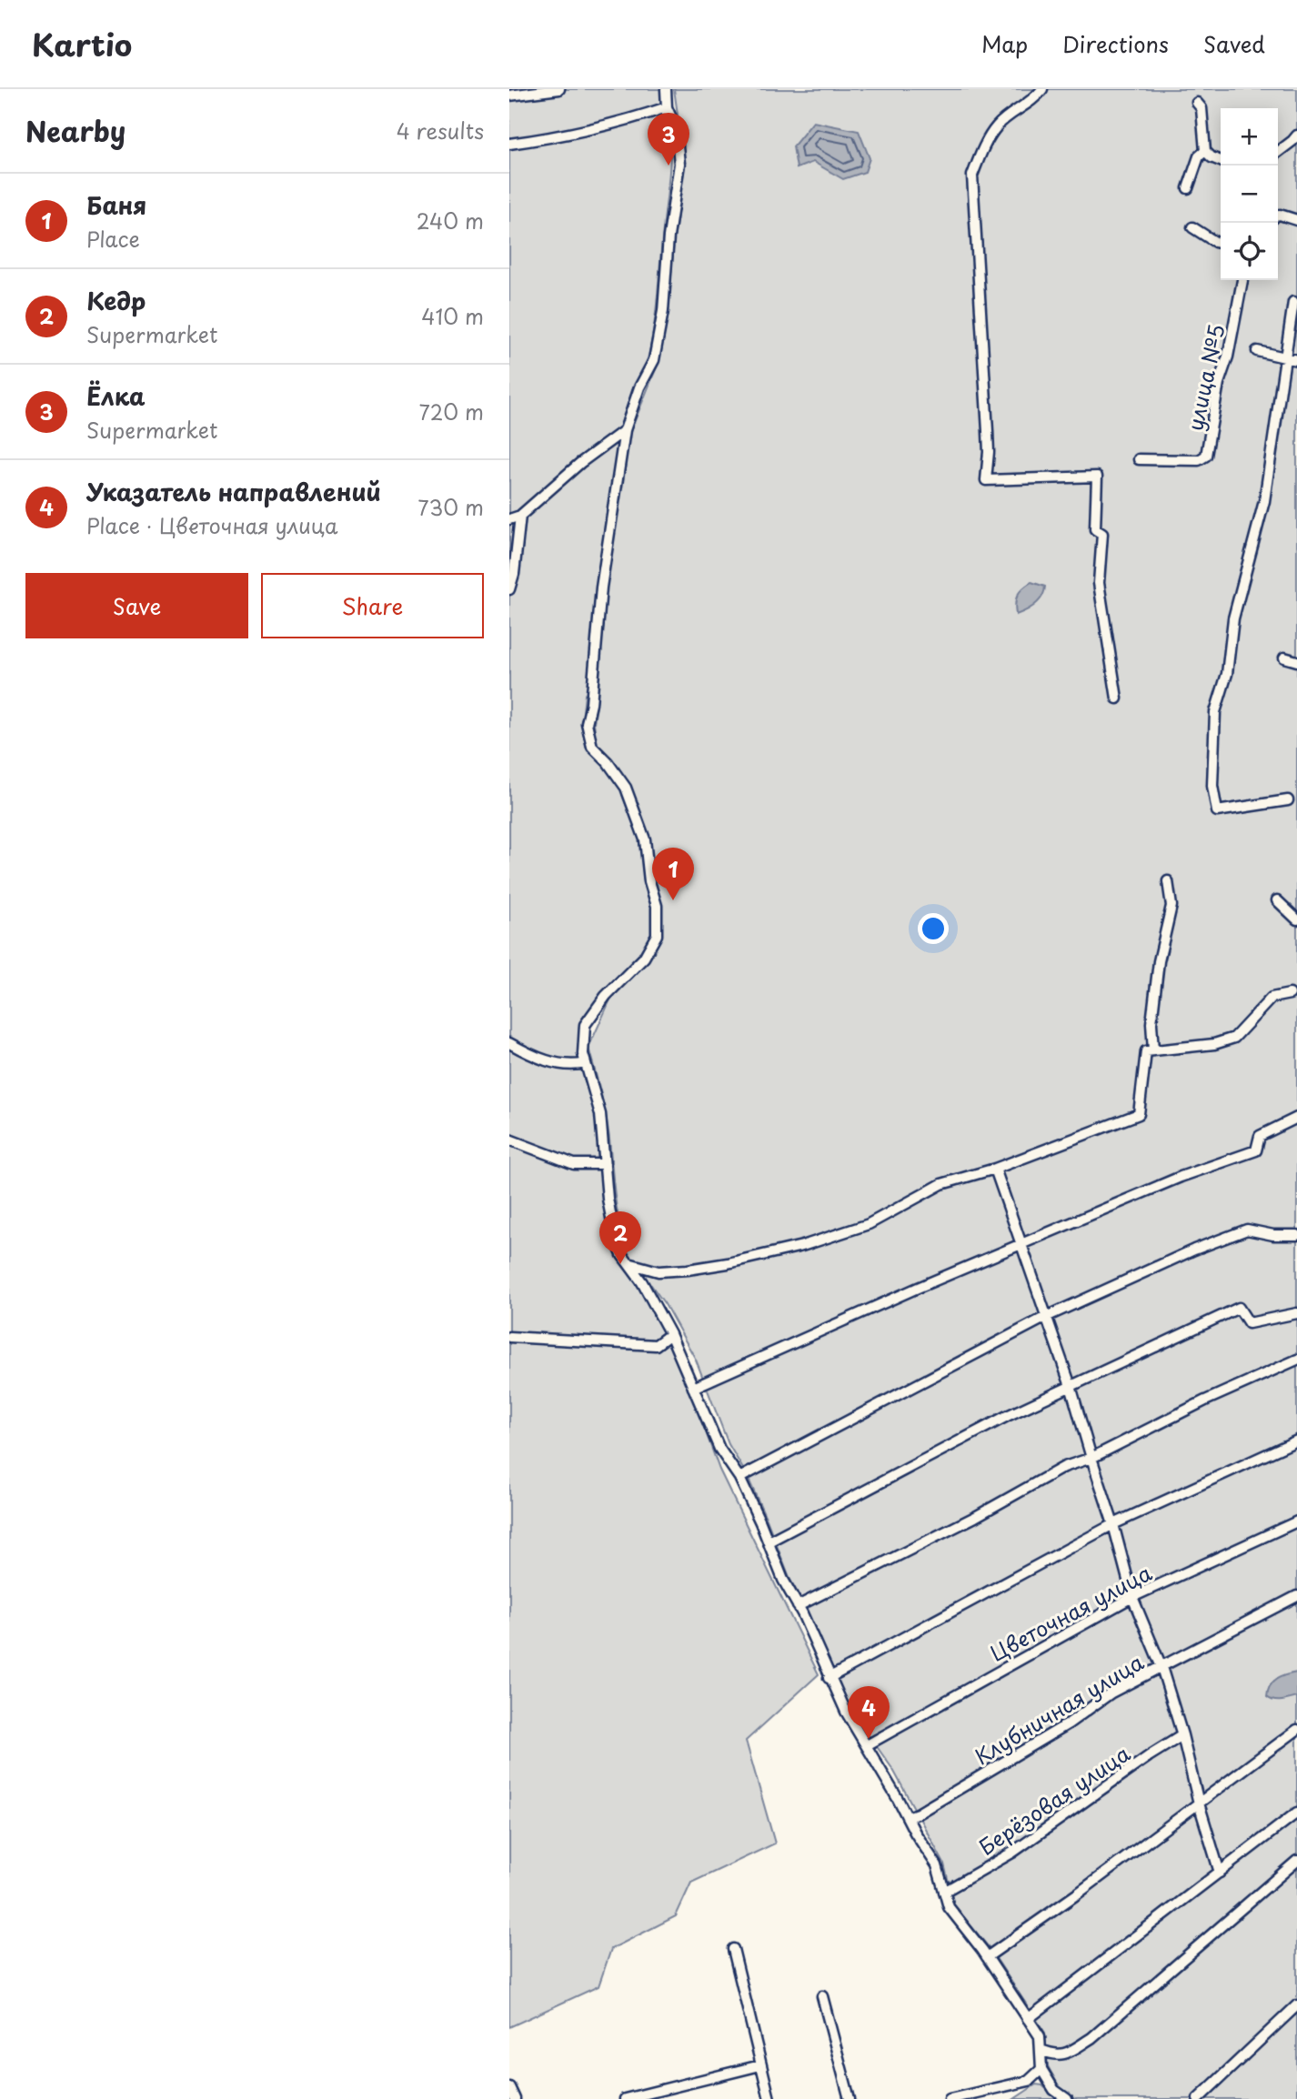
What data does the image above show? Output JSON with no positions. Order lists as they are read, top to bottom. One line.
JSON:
{"streets":{"street":["улица №5","Цветочная улица","Клубничная улица","Берёзовая улица"]},"page":{"header":"Kartio","nav":["Map","Directions","Saved"],"heading":["Nearby","4 results"],"map_buttons":["+","−"],"pins":["3","1","2","4"],"list":[{"mark":"1","name":"Баня","note":"Place","value":"240 m"},{"mark":"2","name":"Кедр","note":"Supermarket","value":"410 m"},{"mark":"3","name":"Ёлка","note":"Supermarket","value":"720 m"},{"mark":"4","name":"Указатель направлений","note":"Place · Цветочная улица","value":"730 m"}],"buttons":["Save","Share"]}}
